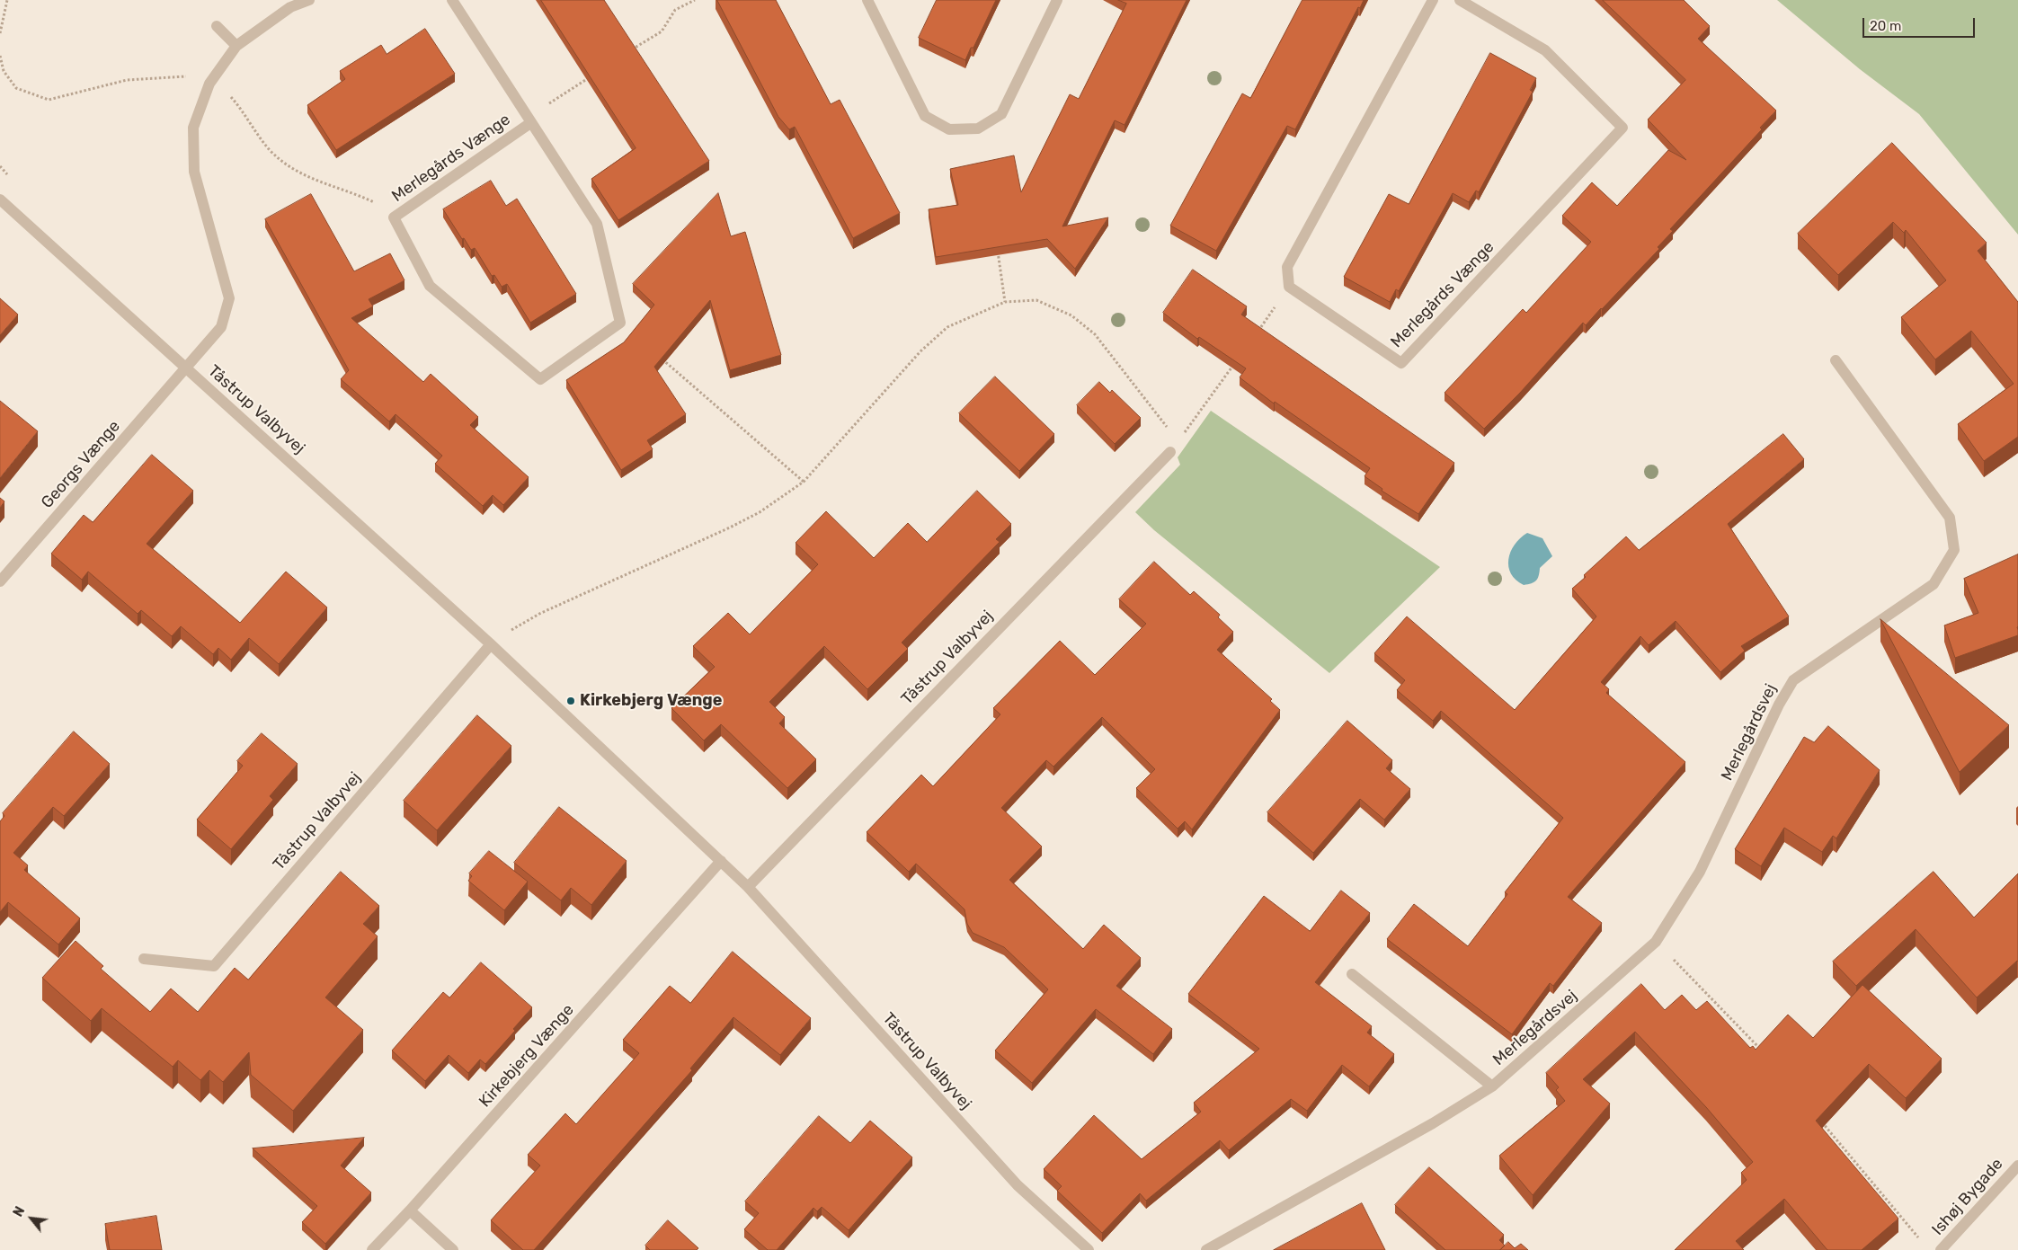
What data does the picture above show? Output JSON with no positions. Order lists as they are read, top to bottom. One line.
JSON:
{"streets":{"street":["Merlegårds Vænge","Tåstrup Valbyvej","Georgs Vænge","Merlegårdsvej","Kirkebjerg Vænge","Ishøj Bygade"]},"crossings":[["Tåstrup Valbyvej","Georgs Vænge"],["Tåstrup Valbyvej","Kirkebjerg Vænge"]],"places":["Kirkebjerg Vænge"],"scale_bar":"20 m","north":"top left"}
